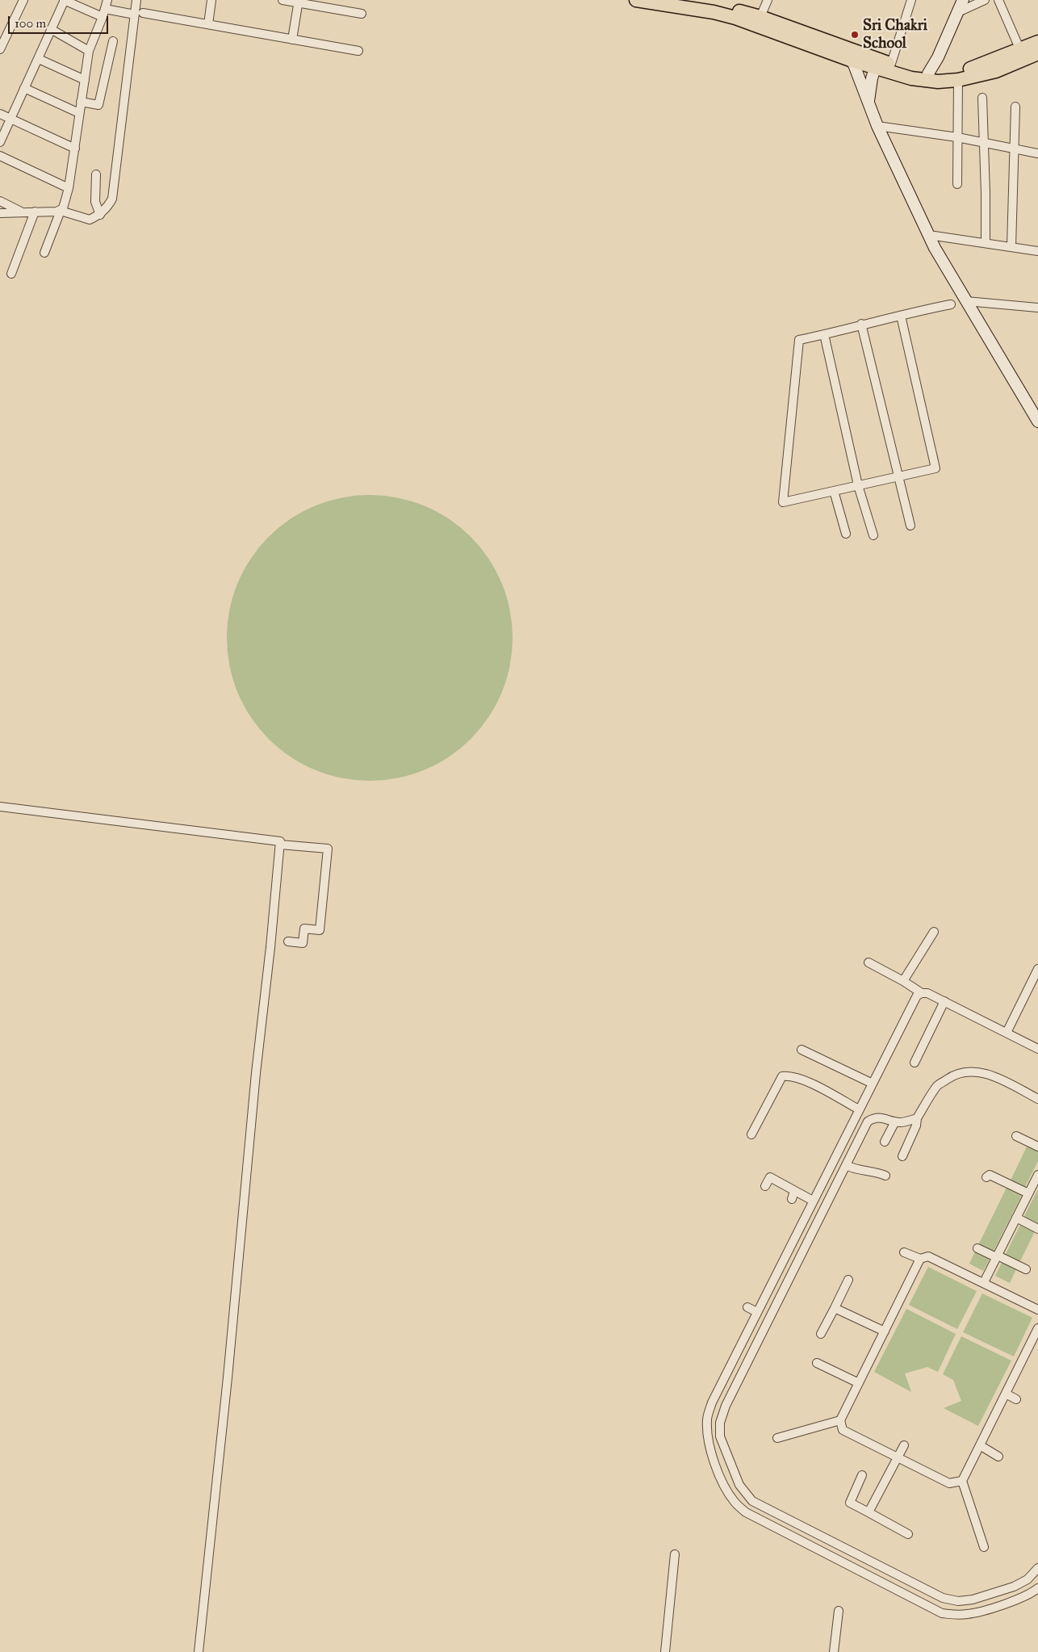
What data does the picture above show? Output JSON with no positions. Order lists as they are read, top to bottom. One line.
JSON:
{"places":["Sri Chakri School"],"scale_bar":"100 m"}
